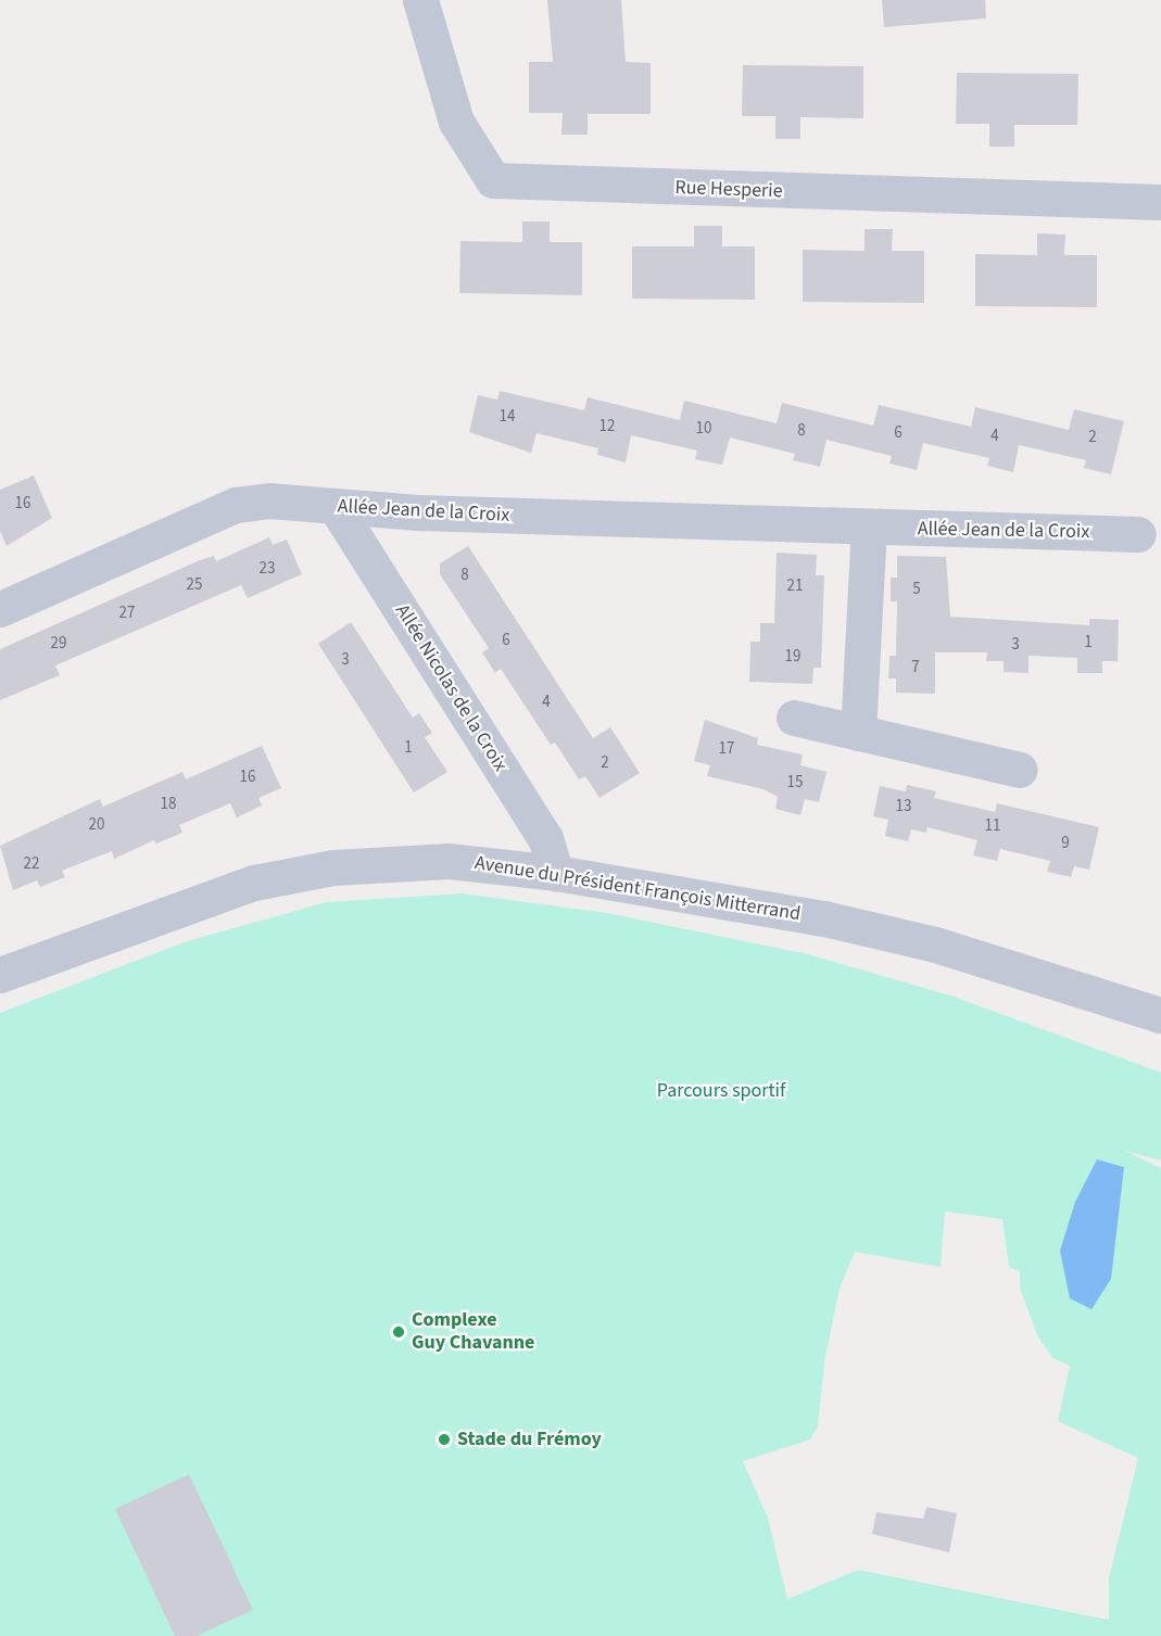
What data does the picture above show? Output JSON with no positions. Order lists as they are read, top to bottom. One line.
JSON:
{"streets":{"street":["Rue Hesperie","Allée Jean de la Croix","Allée Nicolas de la Croix","Avenue du Président François Mitterrand"]},"crossings":[["Allée Jean de la Croix","Allée Nicolas de la Croix"],["Allée Nicolas de la Croix","Avenue du Président François Mitterrand"]],"parks":["Parcours sportif"],"places":["Complexe Guy Chavanne","Stade du Frémoy"],"house_numbers":["14","12","10","8","6","4","2","16","23","8","25","21","5","27","6","1","29","3","19","3","7","4","1","17","2","16","15","18","13","20","11","9","22"]}
